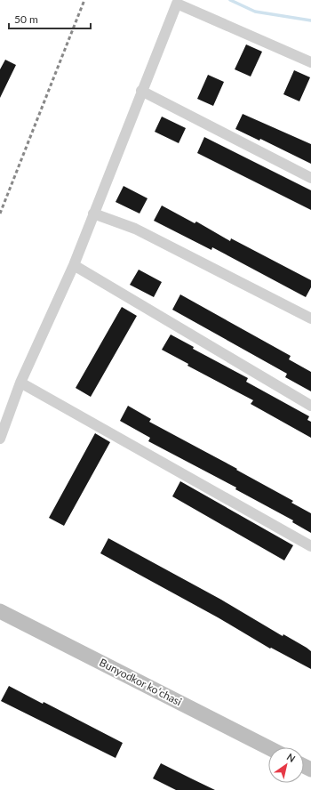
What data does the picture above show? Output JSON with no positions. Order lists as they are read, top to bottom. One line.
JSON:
{"streets":{"main road":["Bunyodkor koʻchasi"]},"scale_bar":"50 m","north":"top right"}
